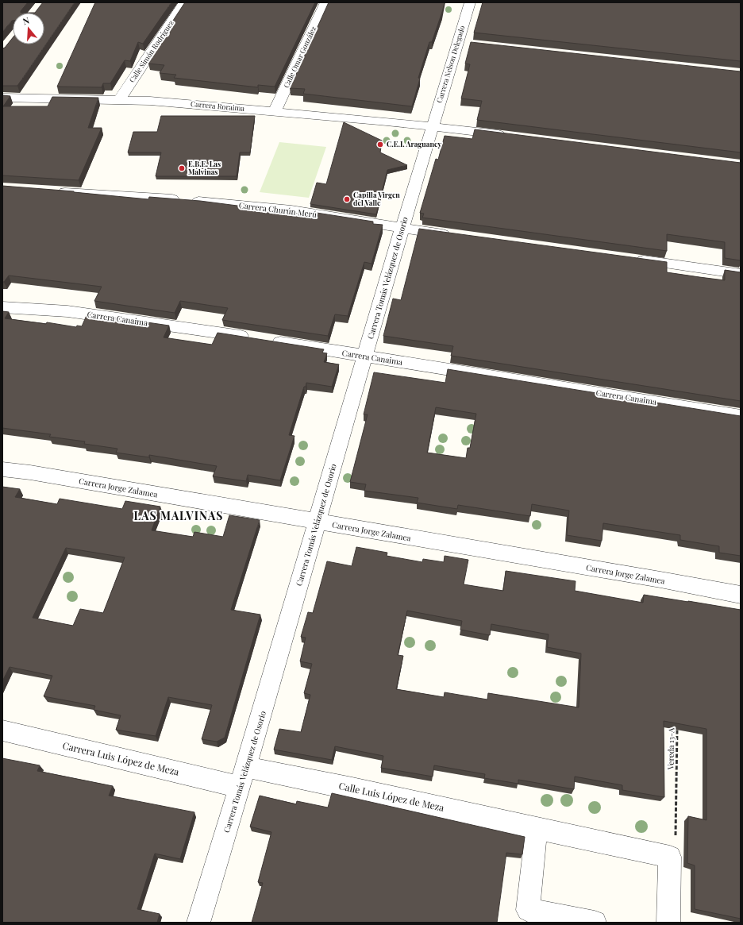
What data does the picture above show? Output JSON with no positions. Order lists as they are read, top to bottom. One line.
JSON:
{"streets":{"street":["Calle Simón Rodríguez","Calle Omar González","Carrera Nelson Delegado","Carrera Roraima","Carrera Churún Merú","Carrera Tomás Velázquez de Osorio","Carrera Canaima","Carrera Jorge Zalamea","Carrera Luis López de Meza","Calle Luis López de Meza"],"path":["Vereda 13-A"]},"crossings":[["Calle Simón Rodríguez","Carrera Roraima"],["Calle Omar González","Carrera Roraima"],["Carrera Nelson Delegado","Carrera Roraima"],["Carrera Nelson Delegado","Carrera Tomás Velázquez de Osorio"],["Carrera Roraima","Carrera Tomás Velázquez de Osorio"],["Carrera Churún Merú","Carrera Tomás Velázquez de Osorio"],["Carrera Tomás Velázquez de Osorio","Carrera Canaima"],["Carrera Tomás Velázquez de Osorio","Carrera Jorge Zalamea"],["Carrera Tomás Velázquez de Osorio","Carrera Luis López de Meza"],["Carrera Tomás Velázquez de Osorio","Calle Luis López de Meza"],["Vereda 13-A","Calle Luis López de Meza"]],"districts":["LAS MALVINAS"],"places":["C.E.I. Araguaney","E.B.E. Las Malvinas","Capilla Virgen del Valle"],"north":"top"}
